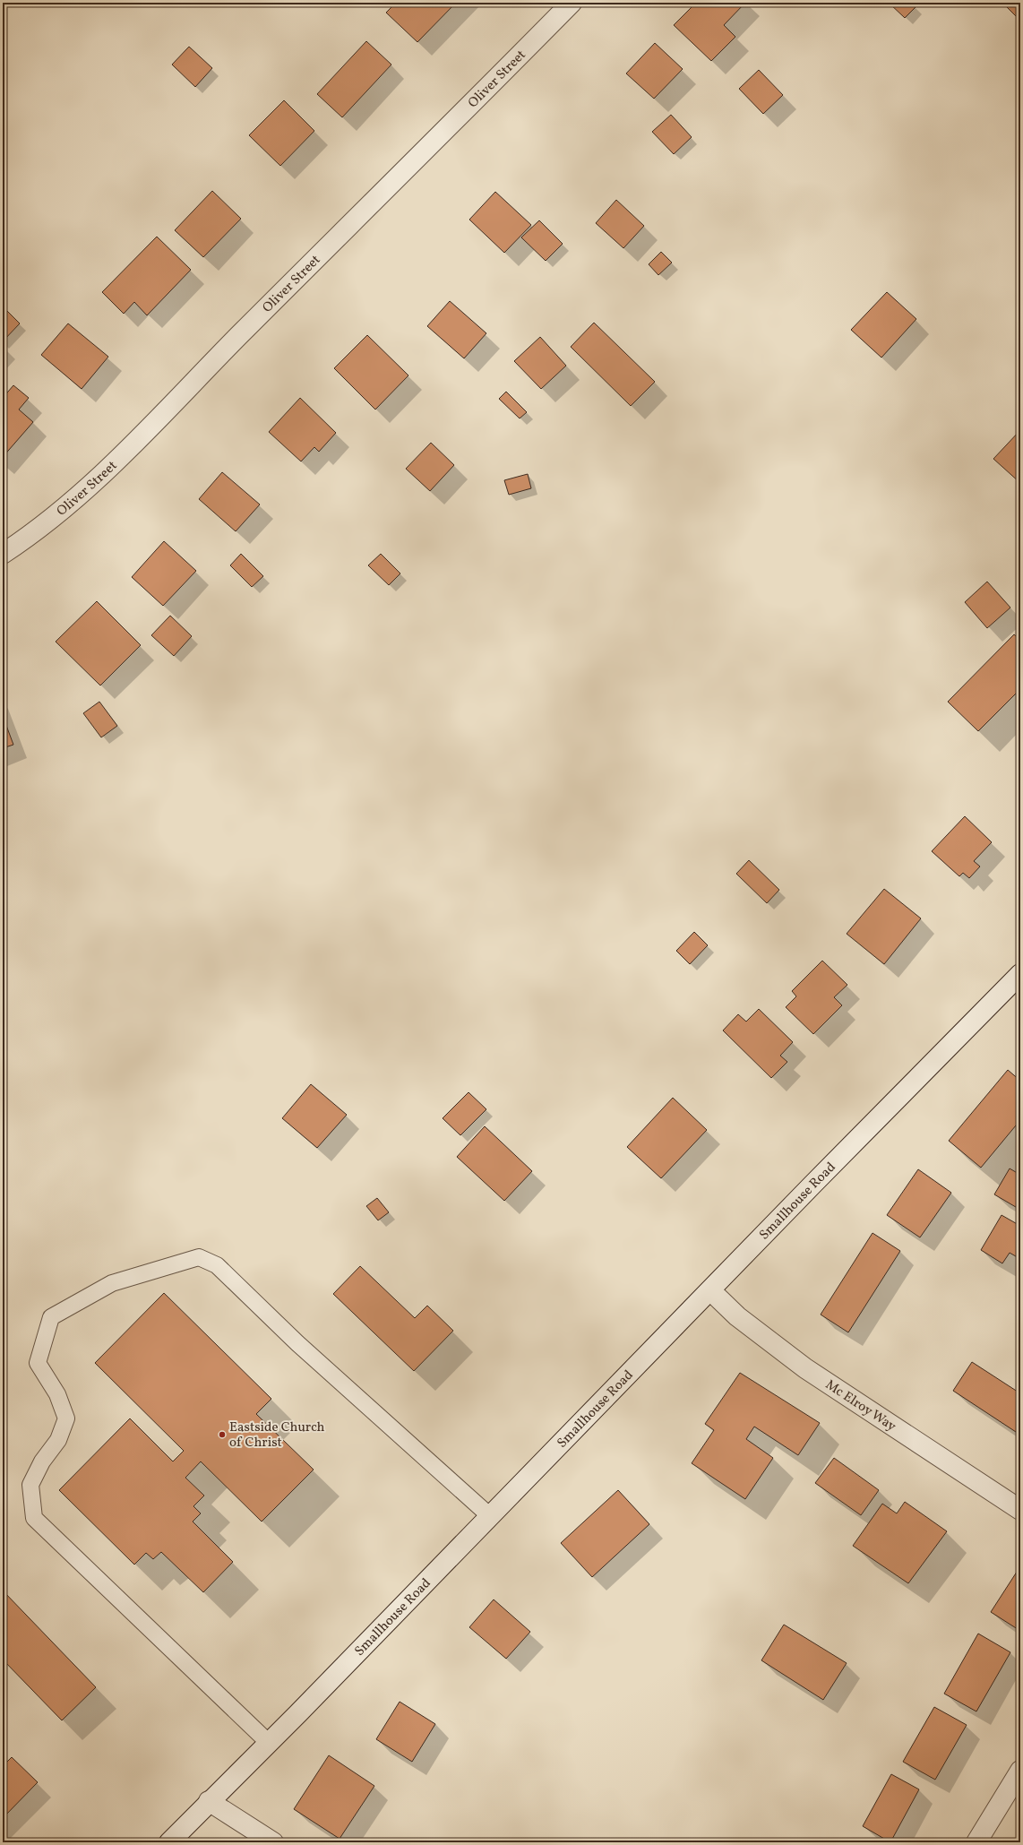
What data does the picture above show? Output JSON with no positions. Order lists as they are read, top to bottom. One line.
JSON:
{"streets":{"street":["Oliver Street","Smallhouse Road","Mc Elroy Way"]},"crossings":[["Smallhouse Road","Mc Elroy Way"]],"places":["Eastside Church of Christ"]}
